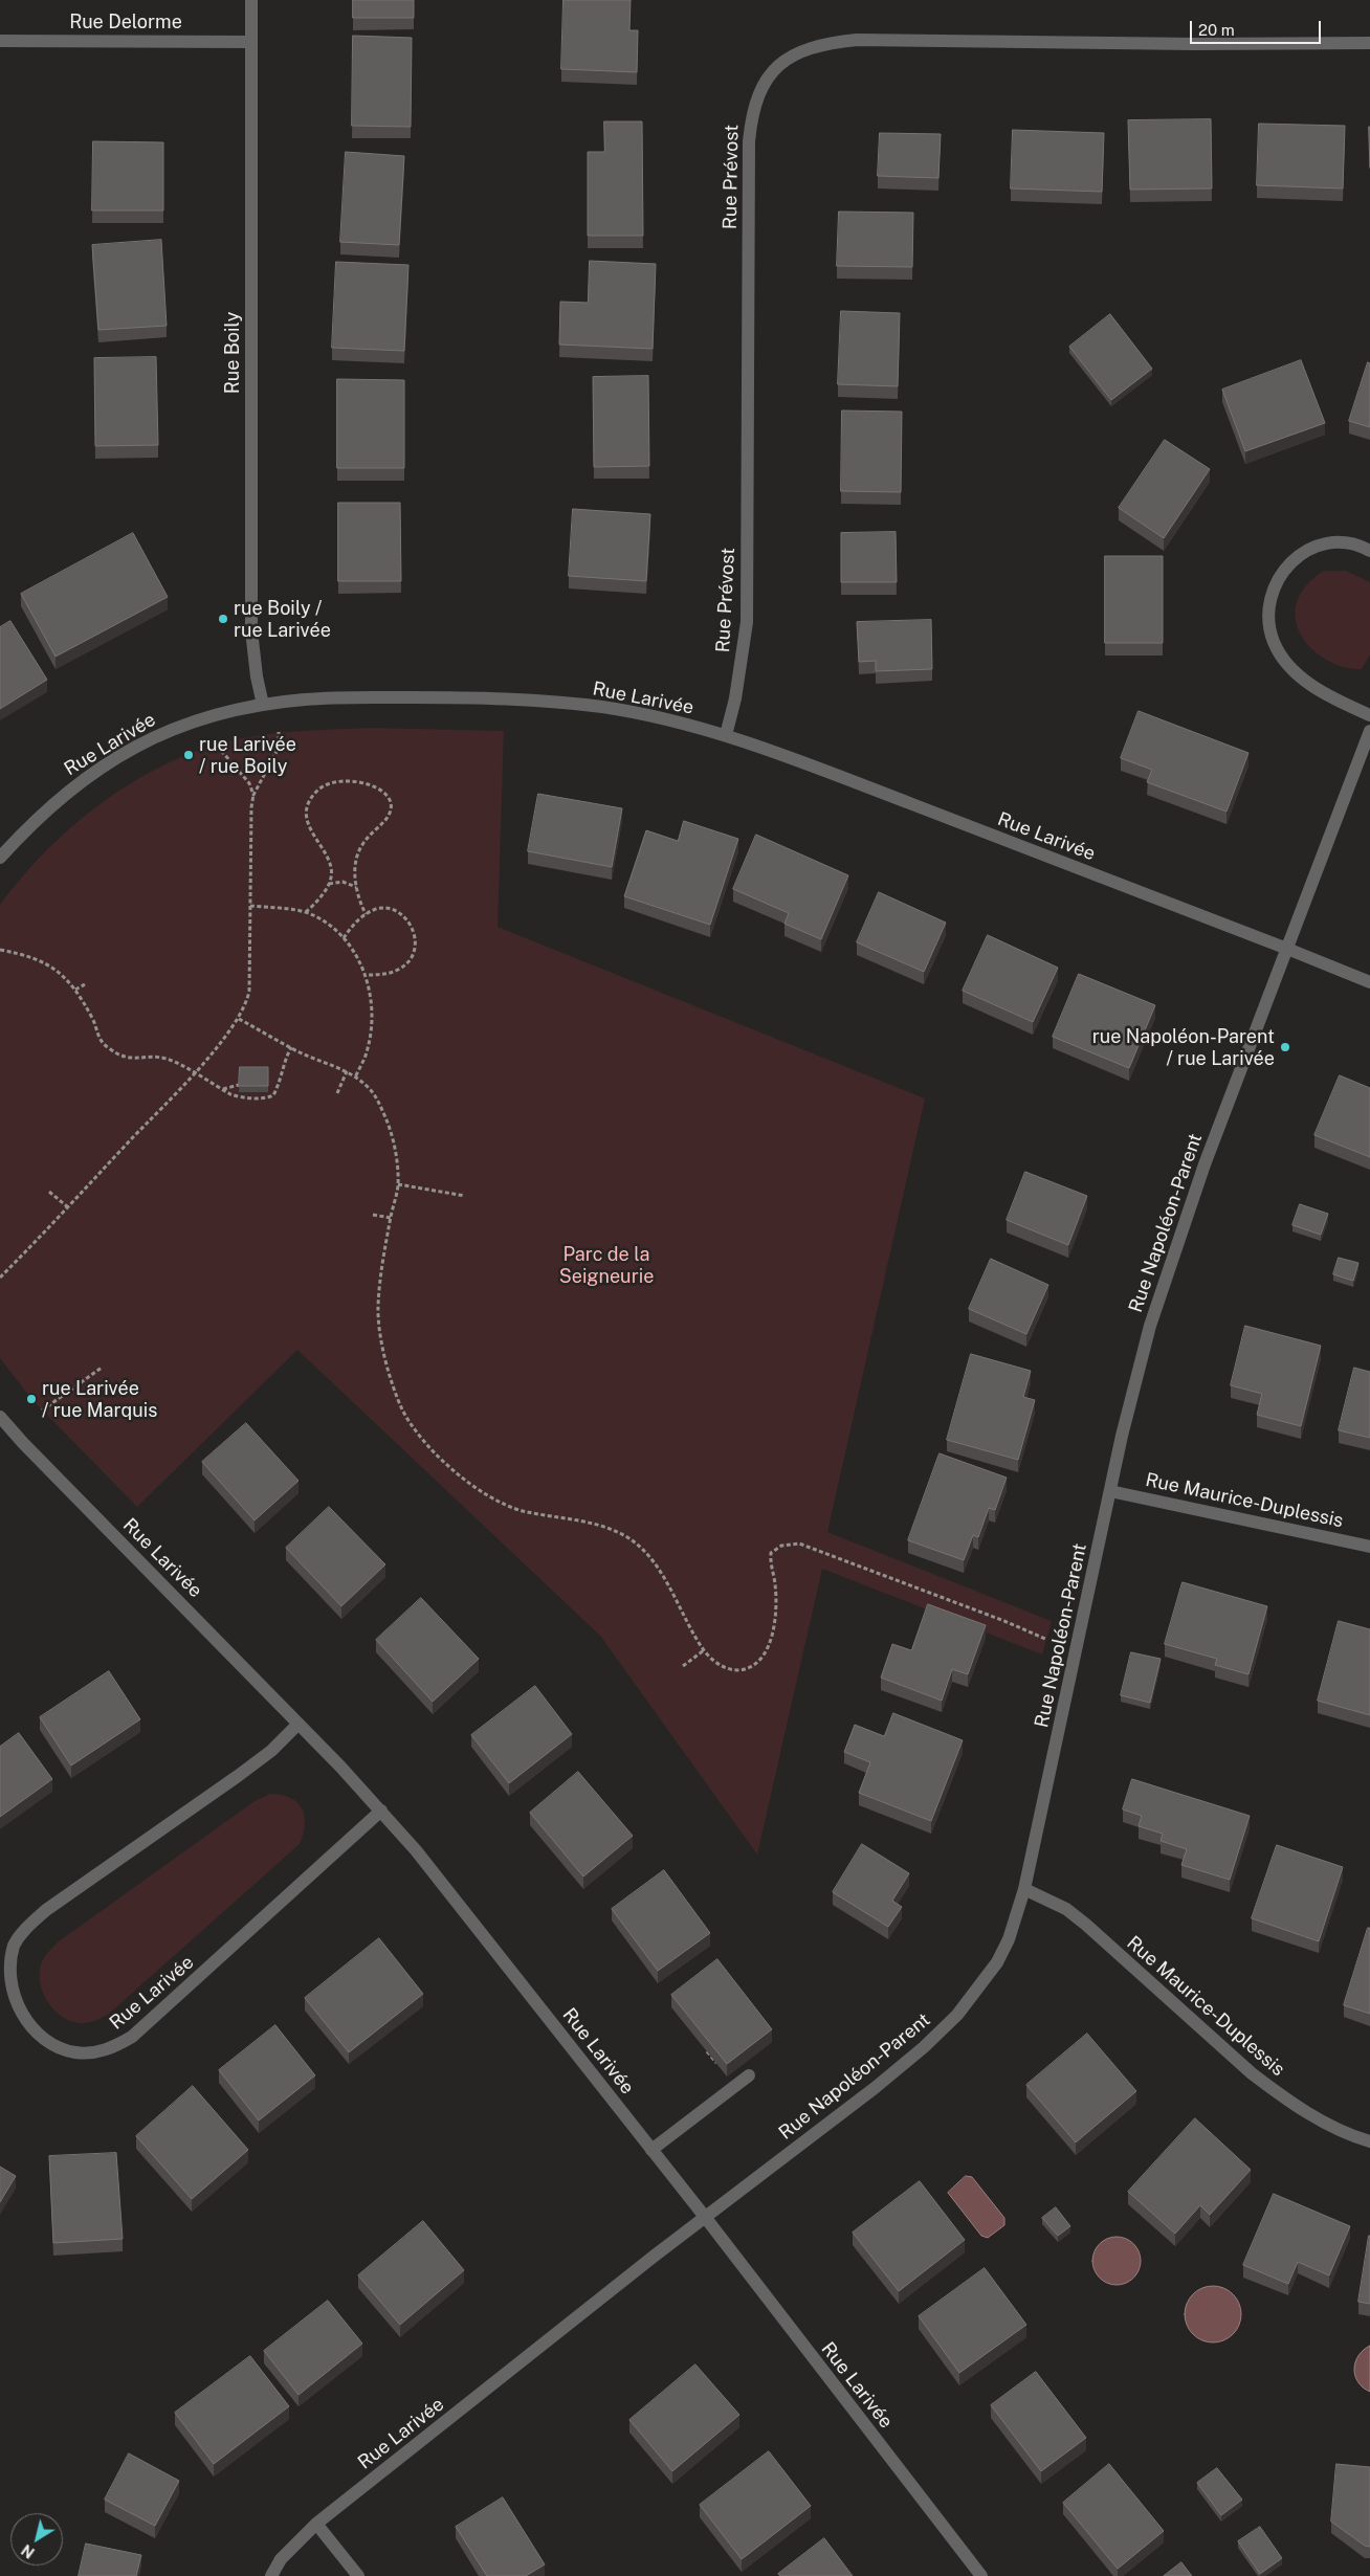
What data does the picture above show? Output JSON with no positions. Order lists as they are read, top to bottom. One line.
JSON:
{"streets":{"street":["Rue Delorme","Rue Prévost","Rue Boily","Rue Larivée","Rue Napoléon-Parent","Rue Maurice-Duplessis"]},"crossings":[["Rue Delorme","Rue Boily"],["Rue Prévost","Rue Larivée"],["Rue Boily","Rue Larivée"],["Rue Larivée","Rue Napoléon-Parent"],["Rue Napoléon-Parent","Rue Maurice-Duplessis"]],"parks":["Parc de la Seigneurie"],"places":["rue Boily / rue Larivée","rue Larivée / rue Boily","rue Napoléon-Parent / rue Larivée","rue Larivée / rue Marquis"],"scale_bar":"20 m","north":"bottom left"}
